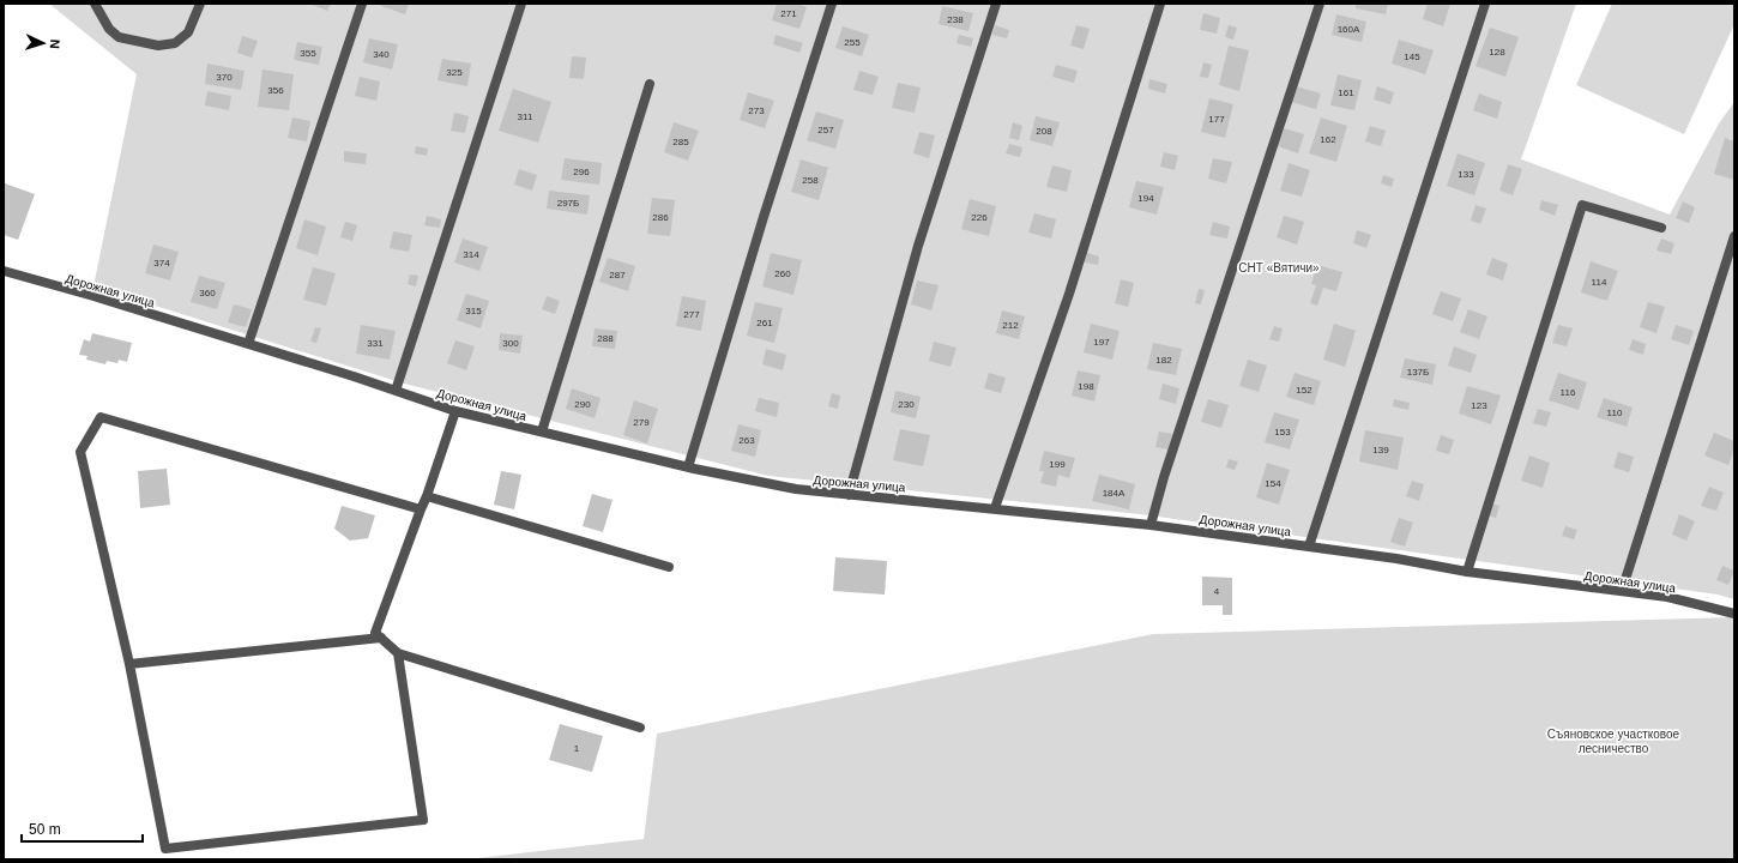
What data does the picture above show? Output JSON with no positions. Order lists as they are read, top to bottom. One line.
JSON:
{"streets":{"street":["Дорожная улица"]},"parks":["СНТ «Вятичи»","Съяновское участковое лесничество"],"house_numbers":["271","238","160А","255","128","355","340","145","325","370","356","161","273","311","177","257","208","162","285","296","133","258","194","297Б","286","226","314","374","260","287","114","360","315","277","261","212","288","197","331","300","182","137Б","198","152","116","290","230","123","110","279","153","263","139","199","154","184А","4","1"],"scale_bar":"50 m","north":"right"}
